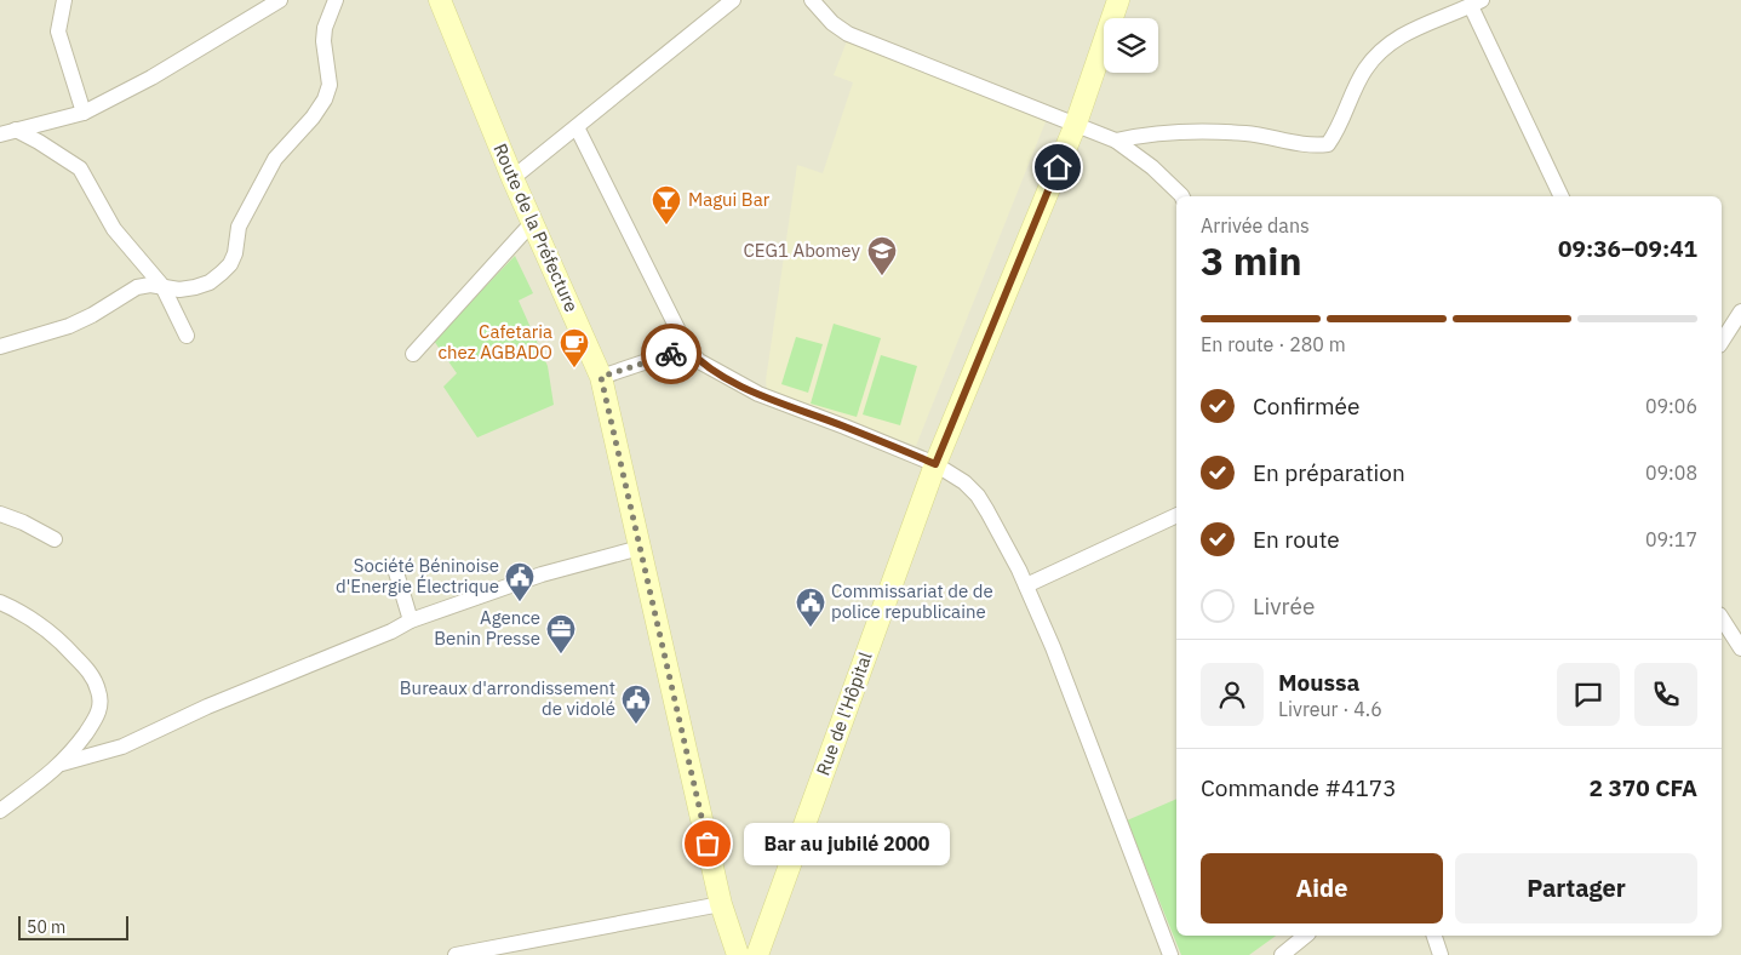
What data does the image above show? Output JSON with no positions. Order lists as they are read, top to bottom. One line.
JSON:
{"streets":{"street":["Route de la Préfecture","Rue de l'Hôpital"]},"places":{"bar":["Magui Bar"],"school or university":["CEG1 Abomey"],"cafe":["Cafetaria chez AGBADO"],"public building":["Société Béninoise d'Energie Électrique","Commissariat de de police republicaine","Bureaux d'arrondissement de vidolé"],"office":["Agence Benin Presse"],"other":["Bar au jubilé 2000"]},"scale_bar":"50 m","page":{"heading":["3 min","Arrivée dans","09:36–09:41"],"panel":["Moussa","Livreur · 4.6","Commande #4173","2 370 CFA"],"bar":"En route · 280 m","list":[["Confirmée","09:06"],["En préparation","09:08"],["En route","09:17"],"Livrée"],"bubble":"Bar au jubilé 2000","buttons":["Aide","Partager"],"scale":"50 m"}}
